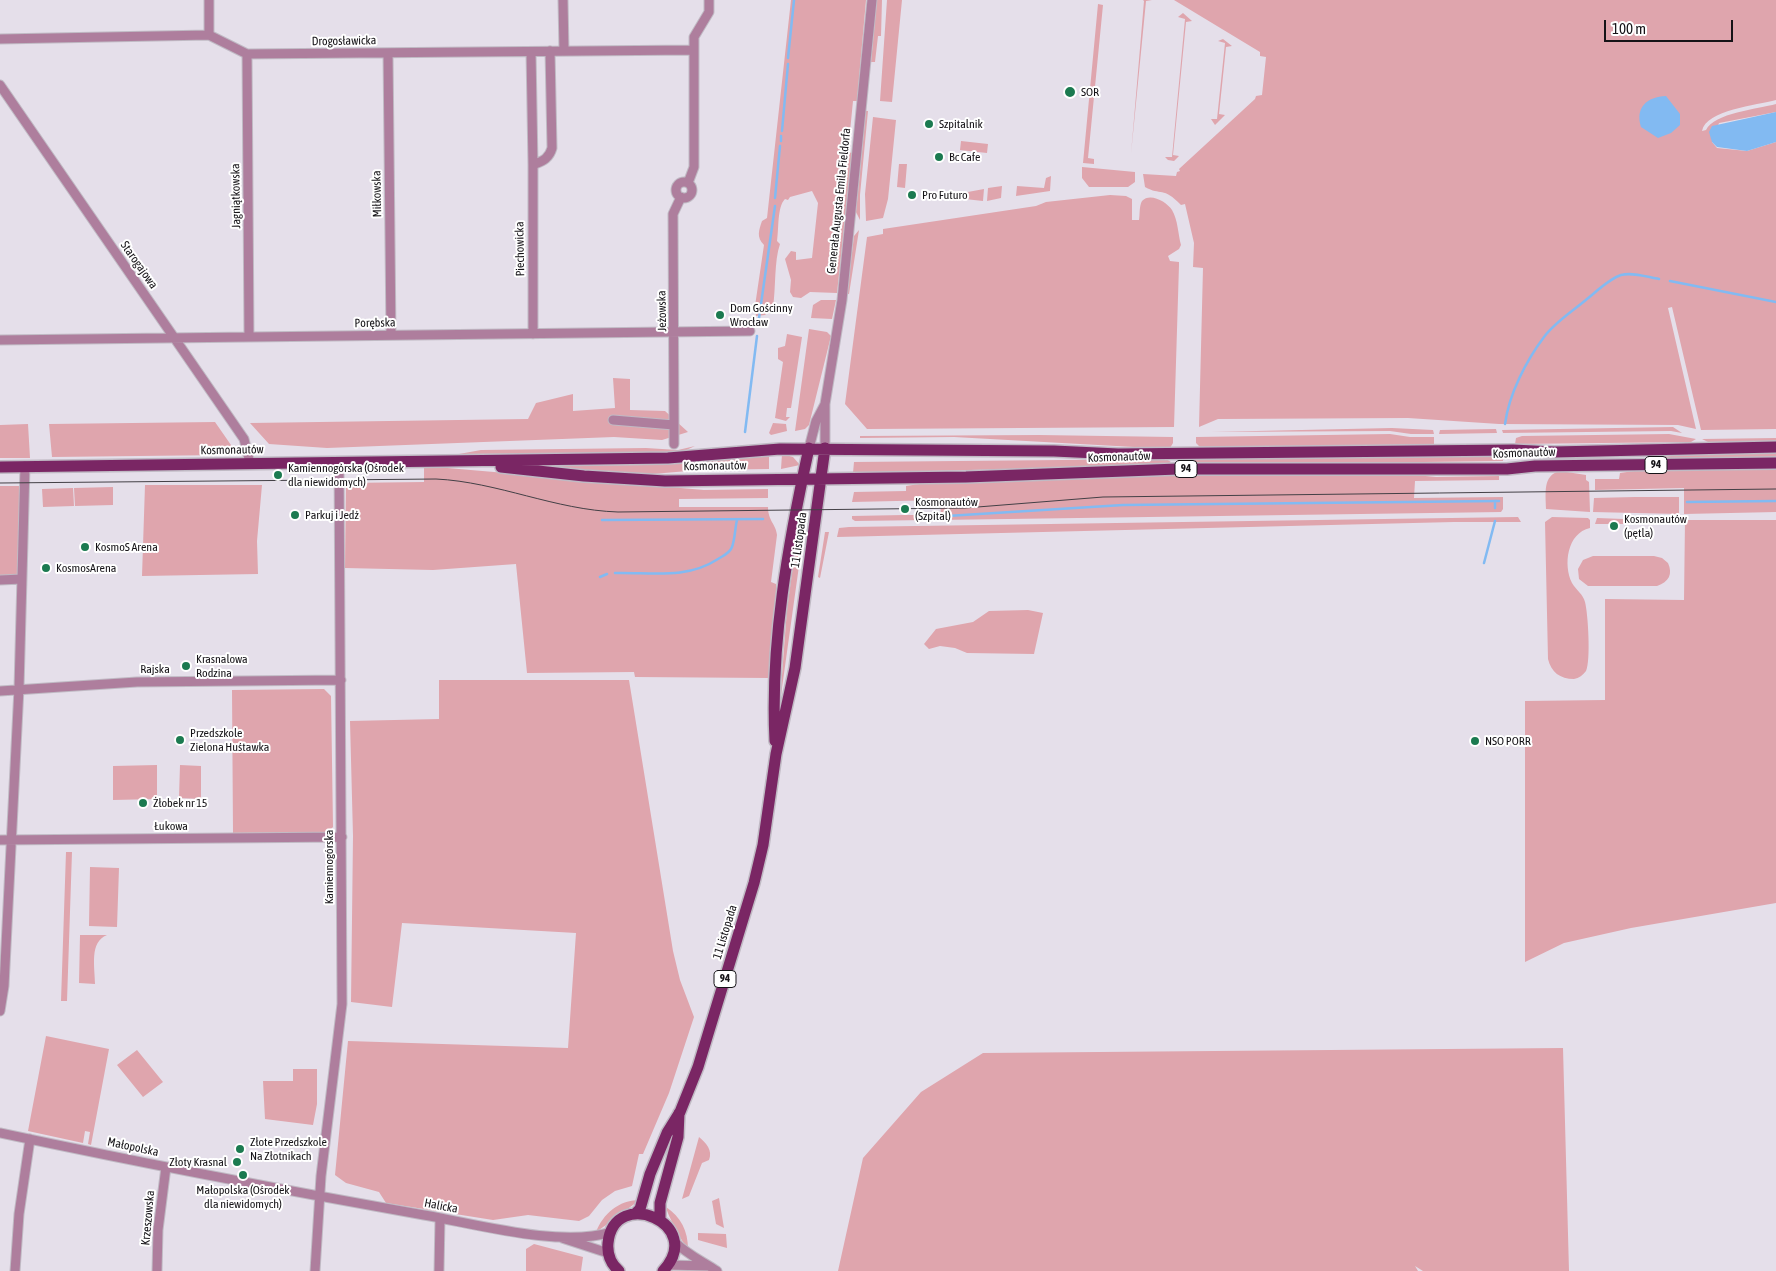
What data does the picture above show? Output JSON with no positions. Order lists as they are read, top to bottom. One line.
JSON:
{"streets":{"main road":["Kosmonautów","94","11 Listopada"],"street":["Drogosławicka","Miłkowska","Jagniątkowska","Generała Augusta Emila Fieldorfa","Piechowicka","Starogajowa","Jeżowska","Porębska","Rajska","Łukowa","Kamiennogórska","Małopolska","Halicka","Krzeszowska"]},"crossings":[["Drogosławicka","Miłkowska"],["Drogosławicka","Jagniątkowska"],["Drogosławicka","Piechowicka"],["Drogosławicka","Jeżowska"],["Miłkowska","Porębska"],["Jagniątkowska","Porębska"],["Generała Augusta Emila Fieldorfa","Kosmonautów"],["Generała Augusta Emila Fieldorfa","11 Listopada"],["Piechowicka","Porębska"],["Starogajowa","Porębska"],["Starogajowa","Kosmonautów"],["Jeżowska","Porębska"],["Kosmonautów","11 Listopada"],["Kosmonautów","Kamiennogórska"],["Rajska","Kamiennogórska"],["Łukowa","Kamiennogórska"],["Kamiennogórska","Małopolska"],["Kamiennogórska","Halicka"],["Małopolska","Halicka"],["Małopolska","Krzeszowska"]],"places":["SOR","Szpitalnik","Bc Cafe","Pro Futuro","Dom Gościnny Wrocław","Kamiennogórska (Ośrodek dla niewidomych)","Kosmonautów (Szpital)","Parkuj i Jedź","Kosmonautów (pętla)","KosmoS Arena","KosmosArena","Krasnalowa Rodzina","Przedszkole Zielona Huśtawka","NSO PORR","Żłobek nr 15","Złote Przedszkole Na Złotnikach","Złoty Krasnal","Małopolska (Ośrodek dla niewidomych)"],"scale_bar":"100 m"}
